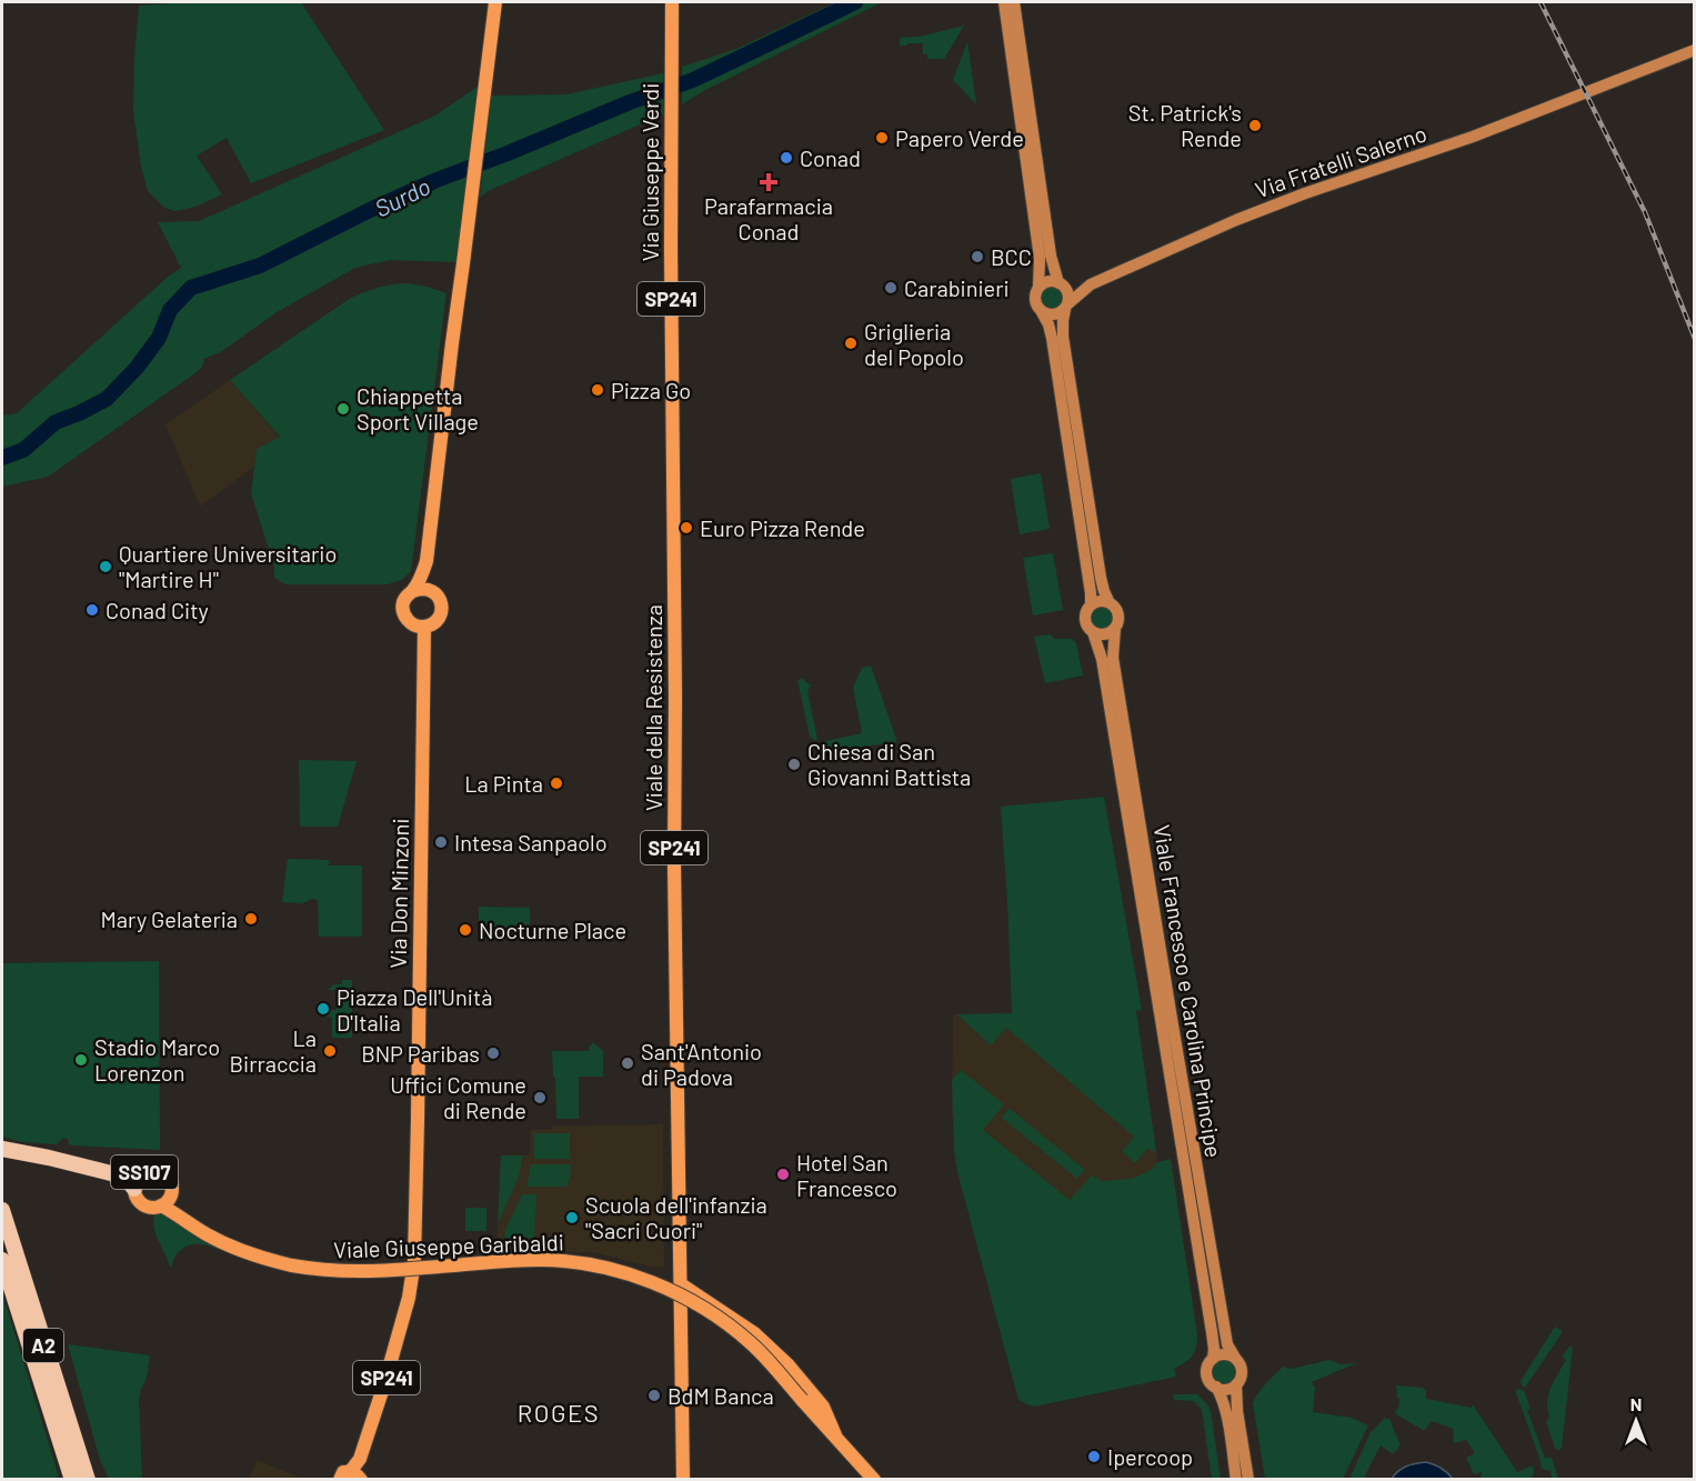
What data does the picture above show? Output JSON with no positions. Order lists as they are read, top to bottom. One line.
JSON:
{"streets":{"highway":["SS107","A2"],"main road":["Via Giuseppe Verdi","SP241","Viale della Resistenza","Via Don Minzoni","Viale Giuseppe Garibaldi"],"street":["Via Fratelli Salerno","Viale Francesco e Carolina Principe"]},"crossings":[["Via Fratelli Salerno","Viale Francesco e Carolina Principe"],["Via Giuseppe Verdi","Viale della Resistenza"],["SS107","Viale Giuseppe Garibaldi"]],"districts":["ROGES"],"water":["Surdo"],"places":{"other":["St. Patrick's Rende","Papero Verde","Conad","BCC","Carabinieri","Griglieria del Popolo","Pizza Go","Chiappetta Sport Village","Euro Pizza Rende","Quartiere Universitario \"Martire H\"","Conad City","Chiesa di San Giovanni Battista","La Pinta","Intesa Sanpaolo","Mary Gelateria","Nocturne Place","Piazza Dell'Unità D'Italia","La Birraccia","BNP Paribas","Stadio Marco Lorenzon","Sant'Antonio di Padova","Uffici Comune di Rende","Hotel San Francesco","Scuola dell'infanzia \"Sacri Cuori\"","BdM Banca","Ipercoop"],"health":["Parafarmacia Conad"]},"north":"top"}
